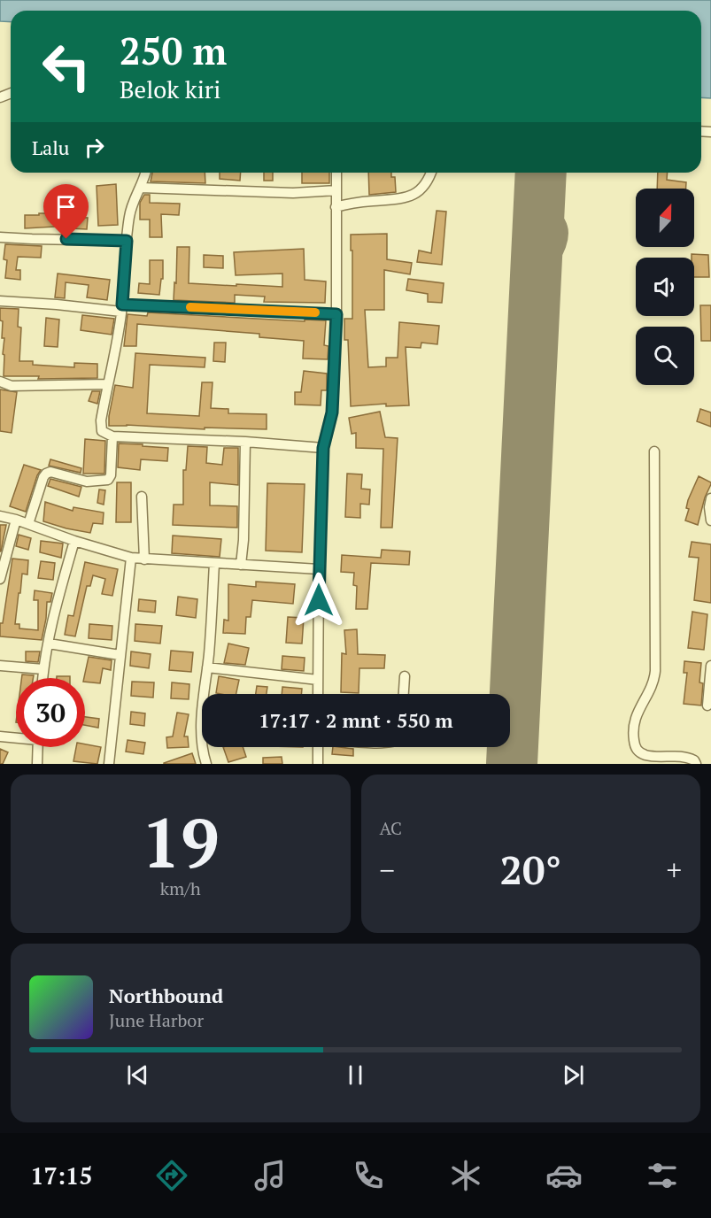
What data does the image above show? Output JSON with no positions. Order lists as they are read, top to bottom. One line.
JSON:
{"north":"top","page":{"turn":["250 m","Belok kiri"],"then":"Lalu","limit":"30","trip":"17:17 · 2 mnt · 550 m","tile":[["19","km/h"],"AC"],"heat":["−","20°","+"],"song":["Northbound","June Harbor"],"tabs":"17:15"}}
